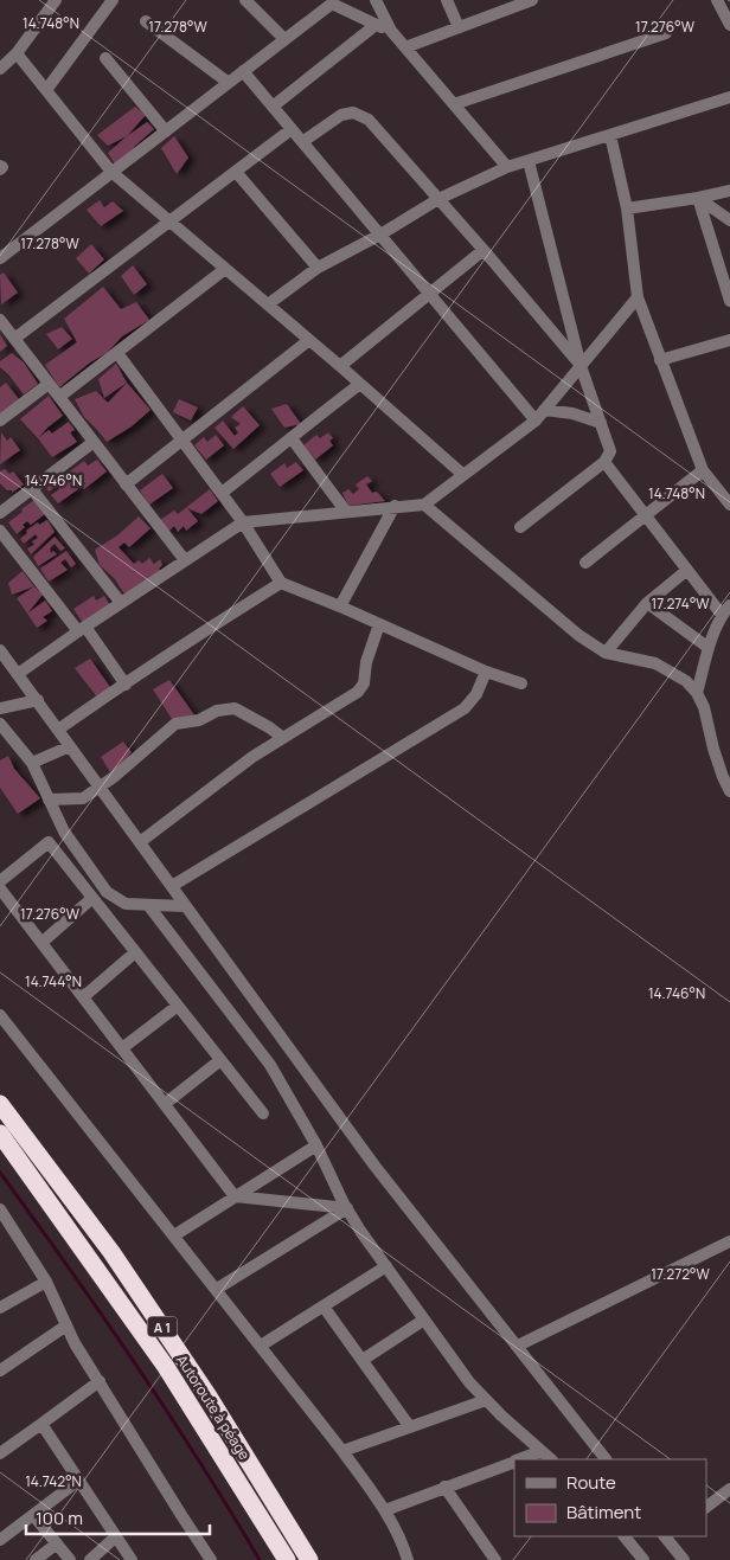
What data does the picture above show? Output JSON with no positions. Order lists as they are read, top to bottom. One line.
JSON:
{"streets":{"highway":["A 1","Autoroute à péage"]},"legend":["Route","Bâtiment"],"scale_bar":"100 m","coordinates":["14.748°N","17.278°W","17.276°W","14.746°N","17.274°W","14.744°N","17.272°W","14.742°N"]}
